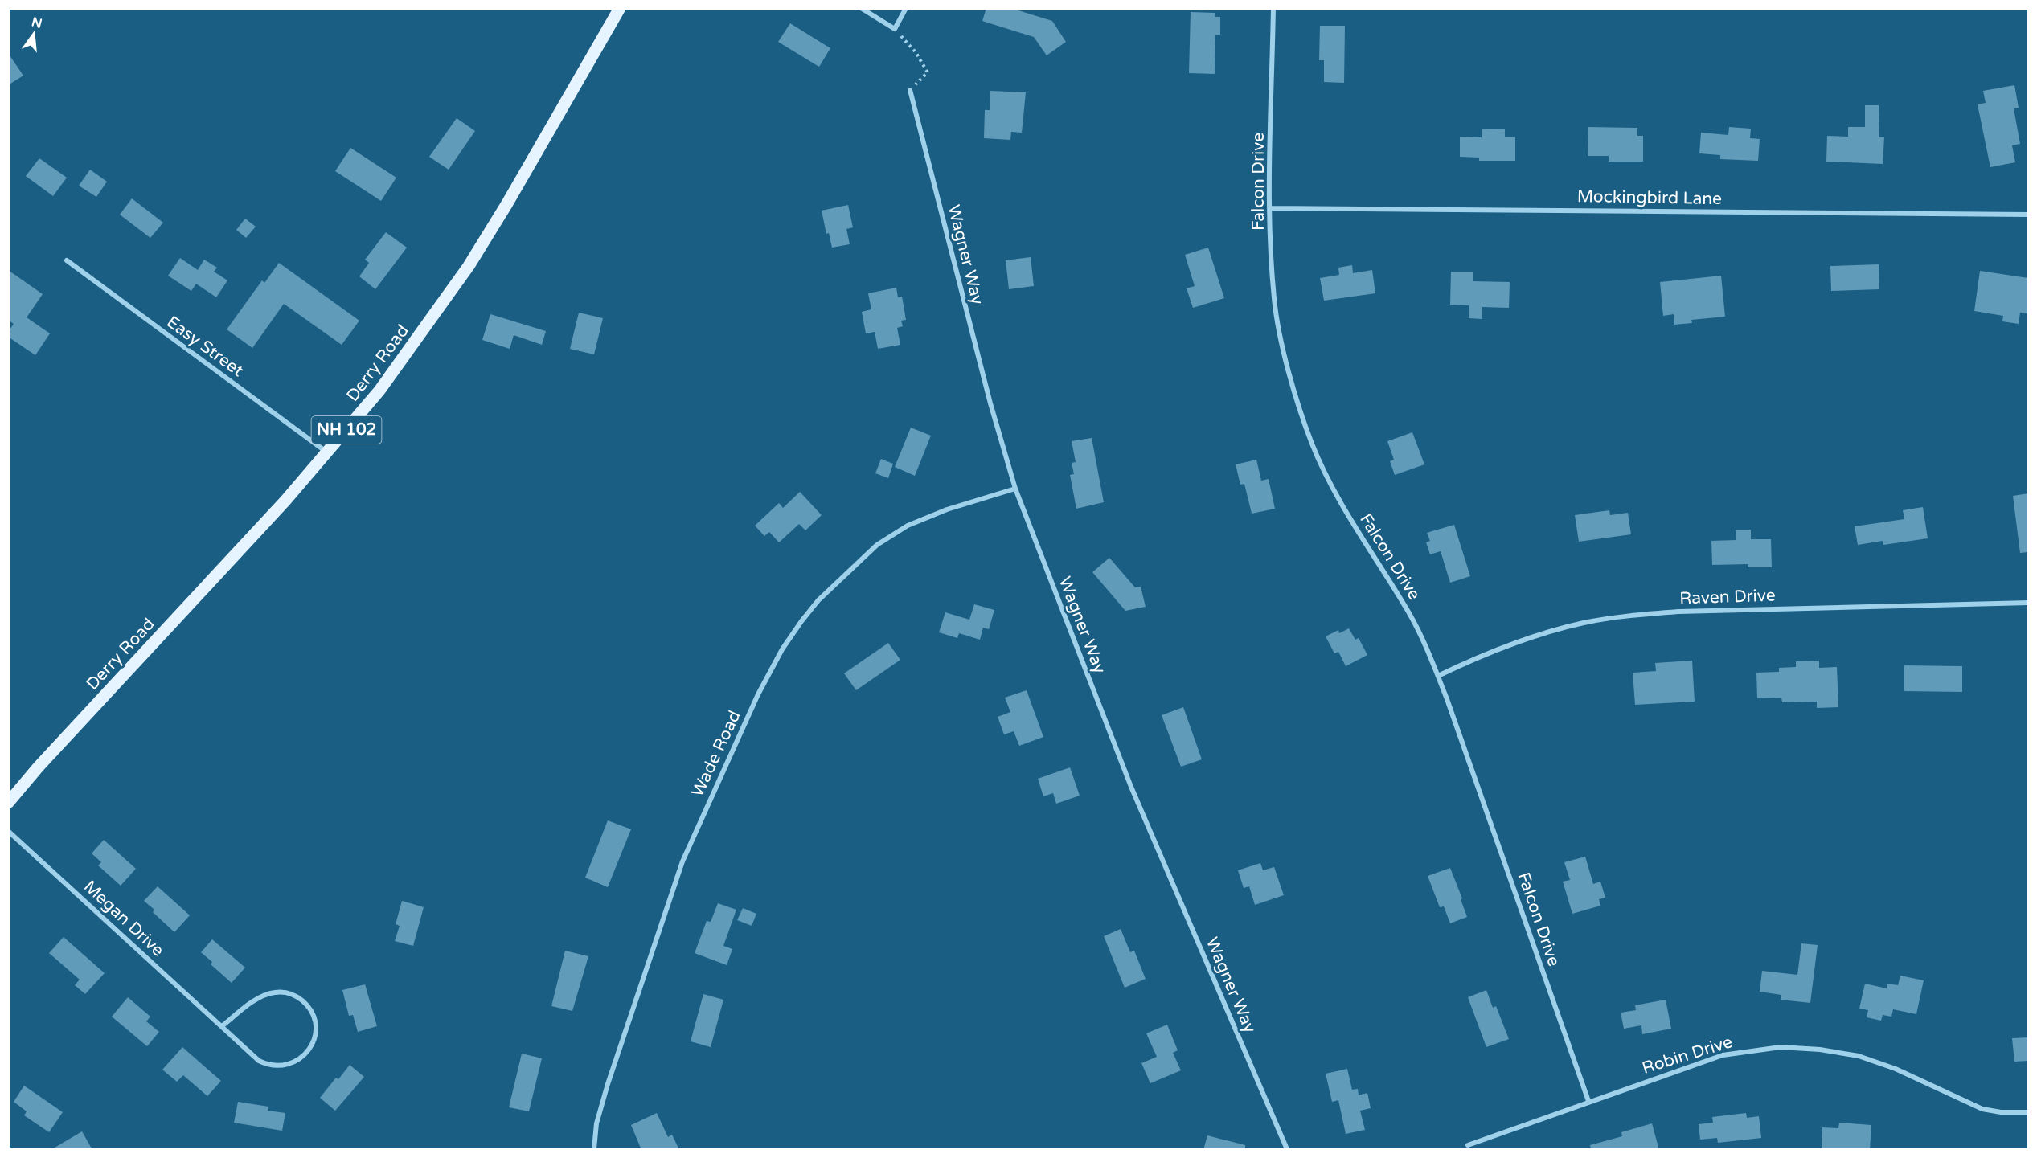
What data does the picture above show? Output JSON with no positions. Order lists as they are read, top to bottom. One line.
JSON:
{"streets":{"main road":["Derry Road","NH 102"],"street":["Falcon Drive","Mockingbird Lane","Wagner Way","Easy Street","Raven Drive","Wade Road","Megan Drive","Robin Drive"]},"crossings":[["Falcon Drive","Mockingbird Lane"],["Falcon Drive","Raven Drive"],["Falcon Drive","Robin Drive"],["Wagner Way","Wade Road"],["Easy Street","Derry Road"]],"north":"top"}
